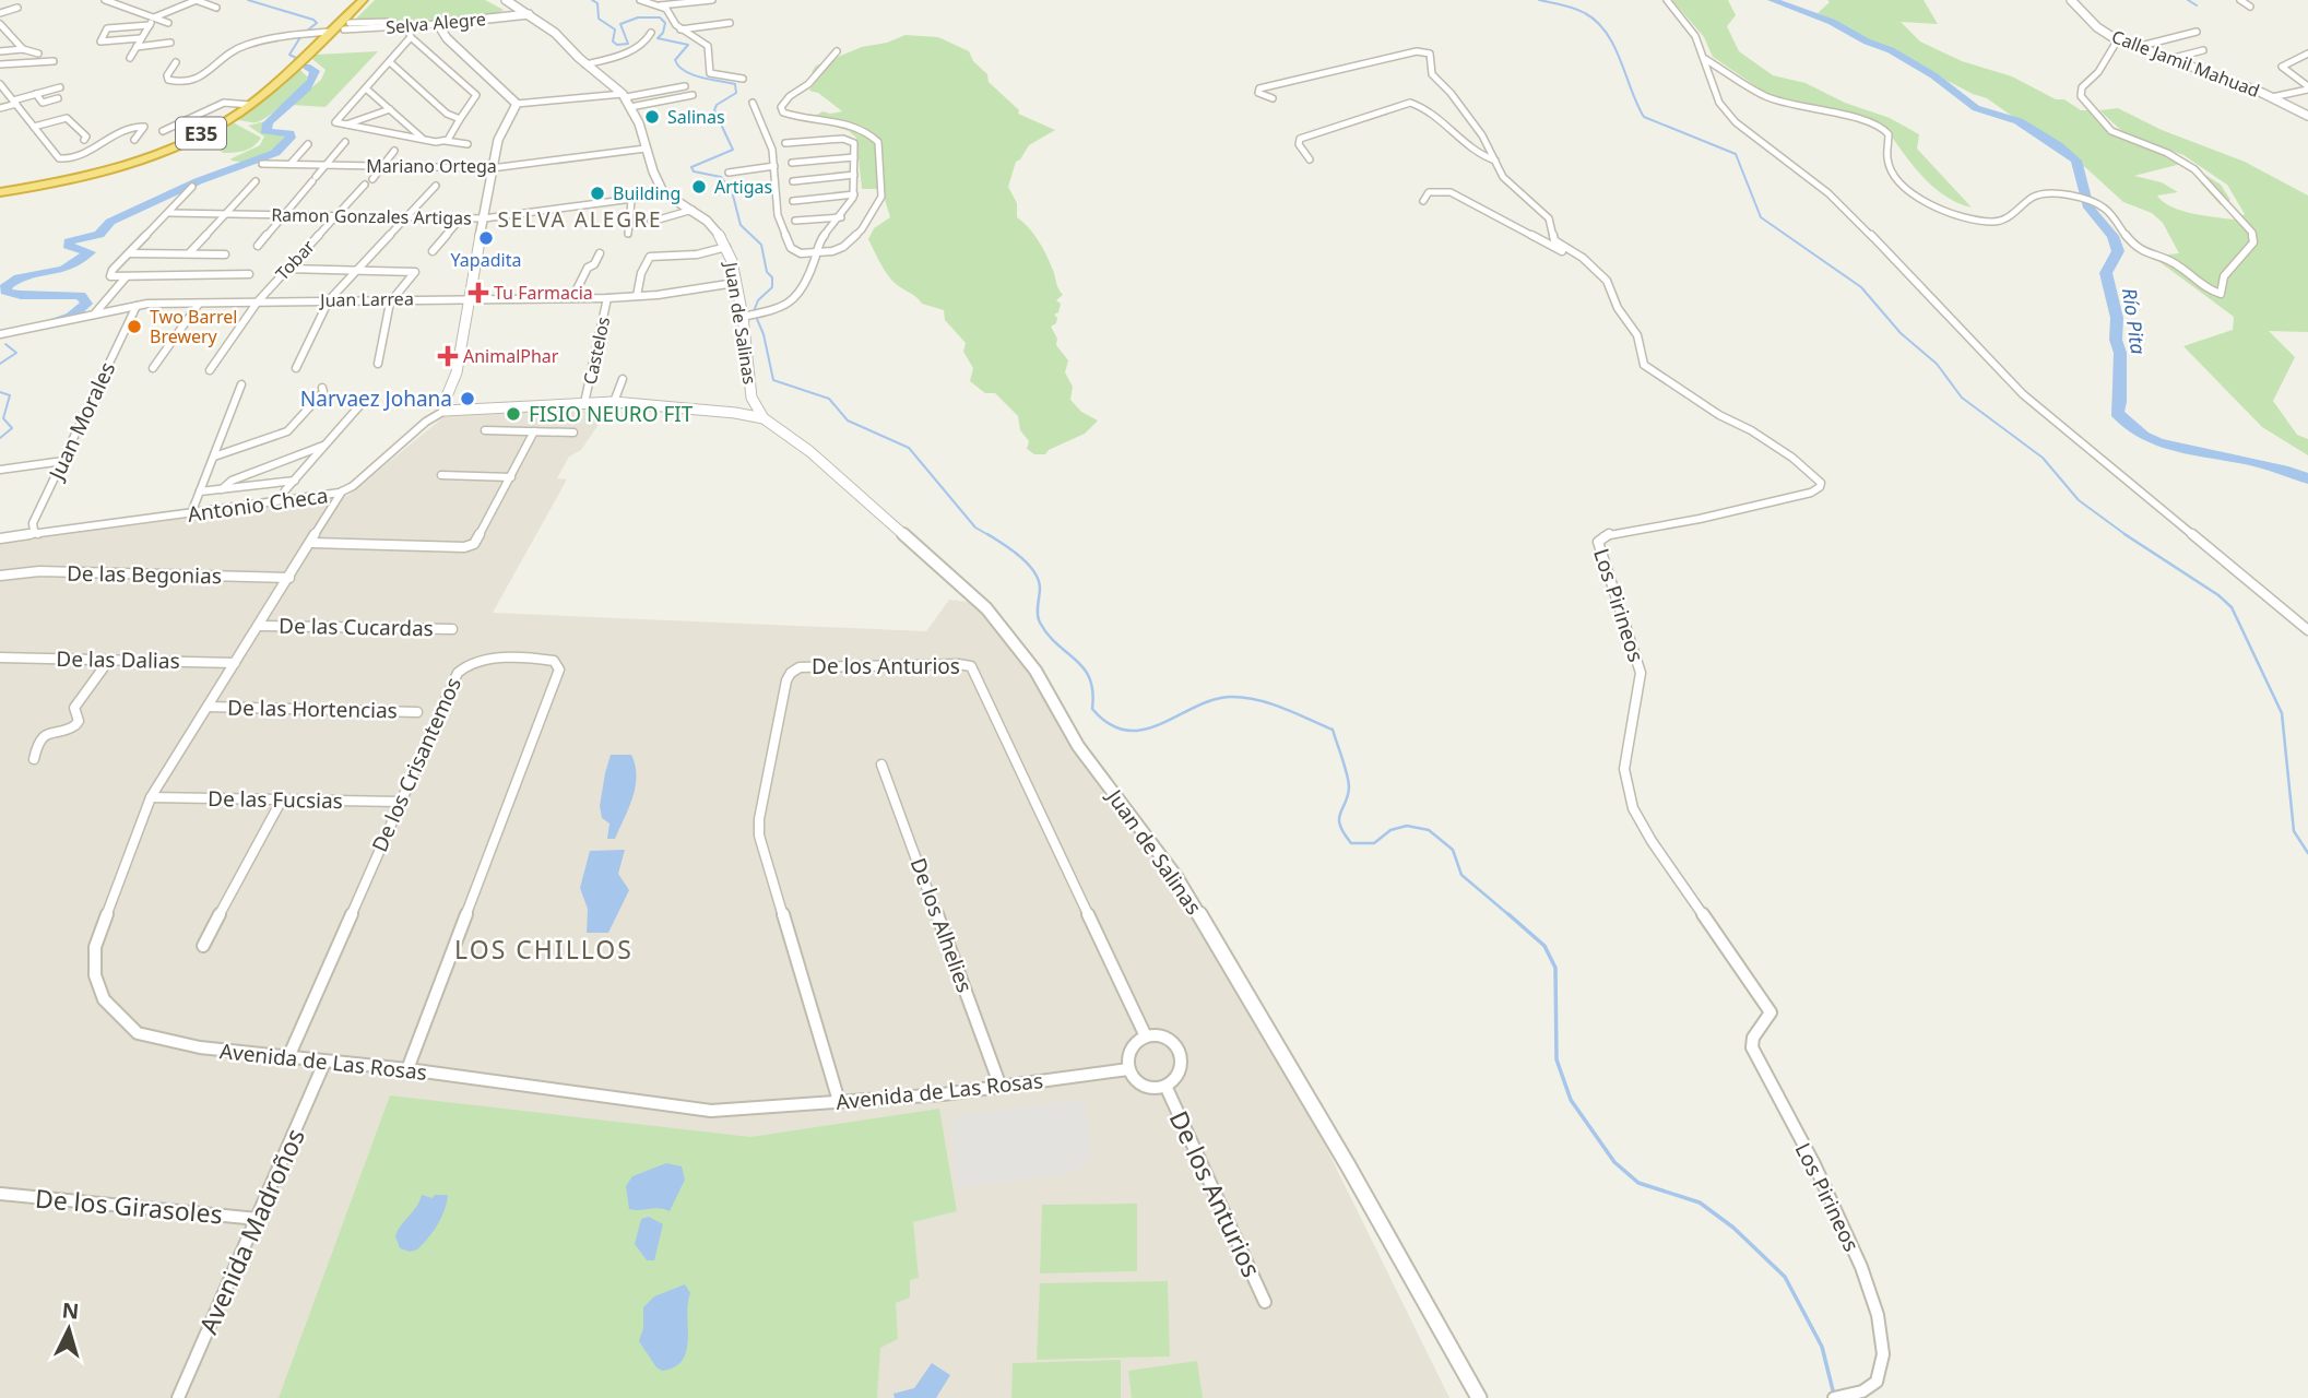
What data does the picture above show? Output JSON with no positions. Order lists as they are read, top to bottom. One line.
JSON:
{"streets":{"highway":["E35"],"street":["Selva Alegre","Calle Jamil Mahuad","Mariano Ortega","Ramon Gonzales Artigas","Tobar","Juan Larrea","Juan de Salinas","Castelos","Juan Morales","Antonio Checa","De las Begonias","Los Pirineos","De las Cucardas","De las Dalias","De los Anturios","De las Hortencias","De los Crisantemos","De las Fucsias","De los Alhelies","Avenida de Las Rosas","De los Girasoles","Avenida Madroños"]},"crossings":[["Ramon Gonzales Artigas","Tobar"],["Ramon Gonzales Artigas","Juan de Salinas"],["Tobar","Juan Larrea"],["Juan Larrea","Juan de Salinas"],["Juan Larrea","Castelos"],["Juan Larrea","Juan Morales"],["Juan Morales","Antonio Checa"],["Antonio Checa","Avenida de Las Rosas"],["De las Begonias","Avenida de Las Rosas"],["De las Cucardas","Avenida de Las Rosas"],["De las Dalias","Avenida de Las Rosas"],["De los Anturios","Avenida de Las Rosas"],["De las Hortencias","Avenida de Las Rosas"],["De los Crisantemos","De las Fucsias"],["De los Crisantemos","Avenida de Las Rosas"],["De las Fucsias","Avenida de Las Rosas"],["De los Alhelies","Avenida de Las Rosas"],["Avenida de Las Rosas","Avenida Madroños"],["De los Girasoles","Avenida Madroños"]],"districts":["SELVA ALEGRE","LOS CHILLOS"],"water":["Río Pita"],"places":{"other":["Salinas","Artigas","Building","Yapadita","Two Barrel Brewery","Narvaez Johana","FISIO NEURO FIT"],"health":["Tu Farmacia","AnimalPhar"]},"north":"top"}
